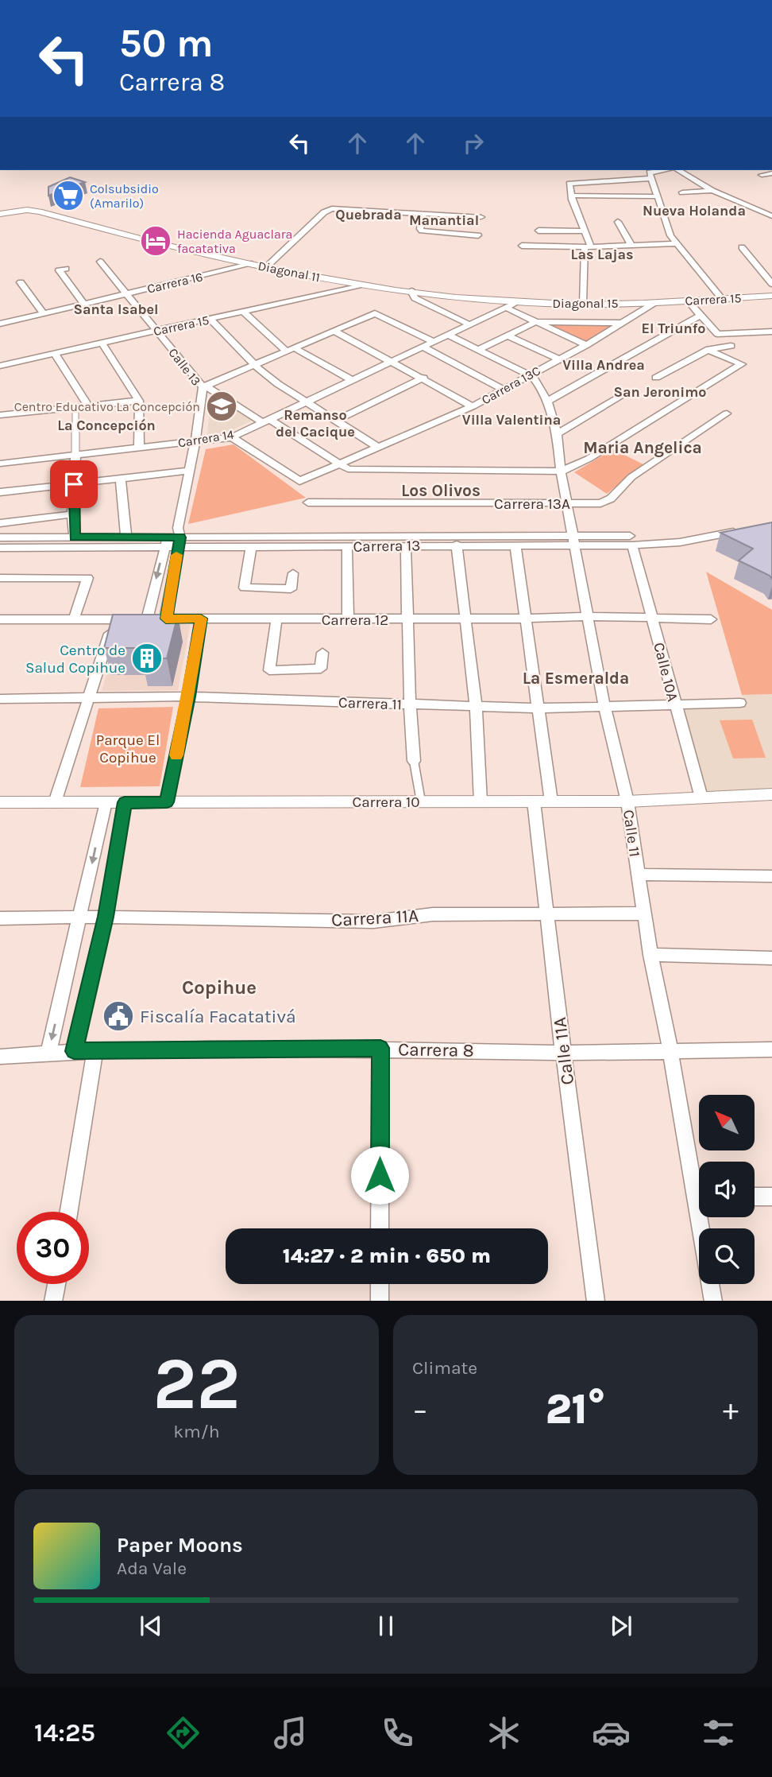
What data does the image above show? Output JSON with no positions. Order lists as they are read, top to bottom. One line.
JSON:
{"streets":{"street":["Diagonal 11","Carrera 16","Carrera 15","Diagonal 15","Calle 13","Carrera 13C","Carrera 14","Carrera 13A","Carrera 13","Carrera 12","Calle 10A","Carrera 11","Carrera 10","Calle 11","Carrera 11A","Carrera 8","Calle 11A"]},"crossings":[["Diagonal 11","Carrera 16"],["Diagonal 11","Carrera 15"],["Diagonal 11","Diagonal 15"],["Diagonal 11","Carrera 14"],["Carrera 16","Calle 13"],["Carrera 15","Diagonal 15"],["Carrera 15","Calle 13"],["Carrera 15","Carrera 13C"],["Diagonal 15","Carrera 13C"],["Diagonal 15","Carrera 14"],["Calle 13","Carrera 14"],["Calle 13","Carrera 13"],["Calle 13","Carrera 12"],["Carrera 13C","Carrera 14"],["Carrera 13C","Calle 11"],["Carrera 13A","Calle 11"],["Carrera 13","Calle 10A"],["Carrera 13","Calle 11"],["Carrera 12","Calle 10A"],["Carrera 12","Calle 11"],["Calle 10A","Carrera 11"],["Calle 10A","Carrera 10"],["Carrera 11","Calle 11"],["Carrera 10","Calle 11"],["Carrera 10","Calle 11A"],["Calle 11","Carrera 11A"],["Calle 11","Carrera 8"],["Carrera 11A","Calle 11A"],["Carrera 8","Calle 11A"]],"districts":["Nueva Holanda","Quebrada","Manantial","Las Lajas","Santa Isabel","El Triunfo","Villa Andrea","San Jeronimo","Remanso del Cacique","Villa Valentina","La Concepción","Maria Angelica","Los Olivos","La Esmeralda","Copihue"],"parks":["Parque El Copihue"],"places":{"supermarket":["Colsubsidio (Amarilo)"],"hotel":["Hacienda Aguaclara facatativa"],"school or university":["Centro Educativo La Concepción"],"building":["Centro de Salud Copihue"],"public building":["Fiscalía Facatativá"]},"north":"top left","page":{"turn":["50 m","Carrera 8"],"limit":"30","trip":"14:27 · 2 min · 650 m","tile":[["22","km/h"],"Climate"],"heat":["−","21°","+"],"song":["Paper Moons","Ada Vale"],"tabs":"14:25"}}
